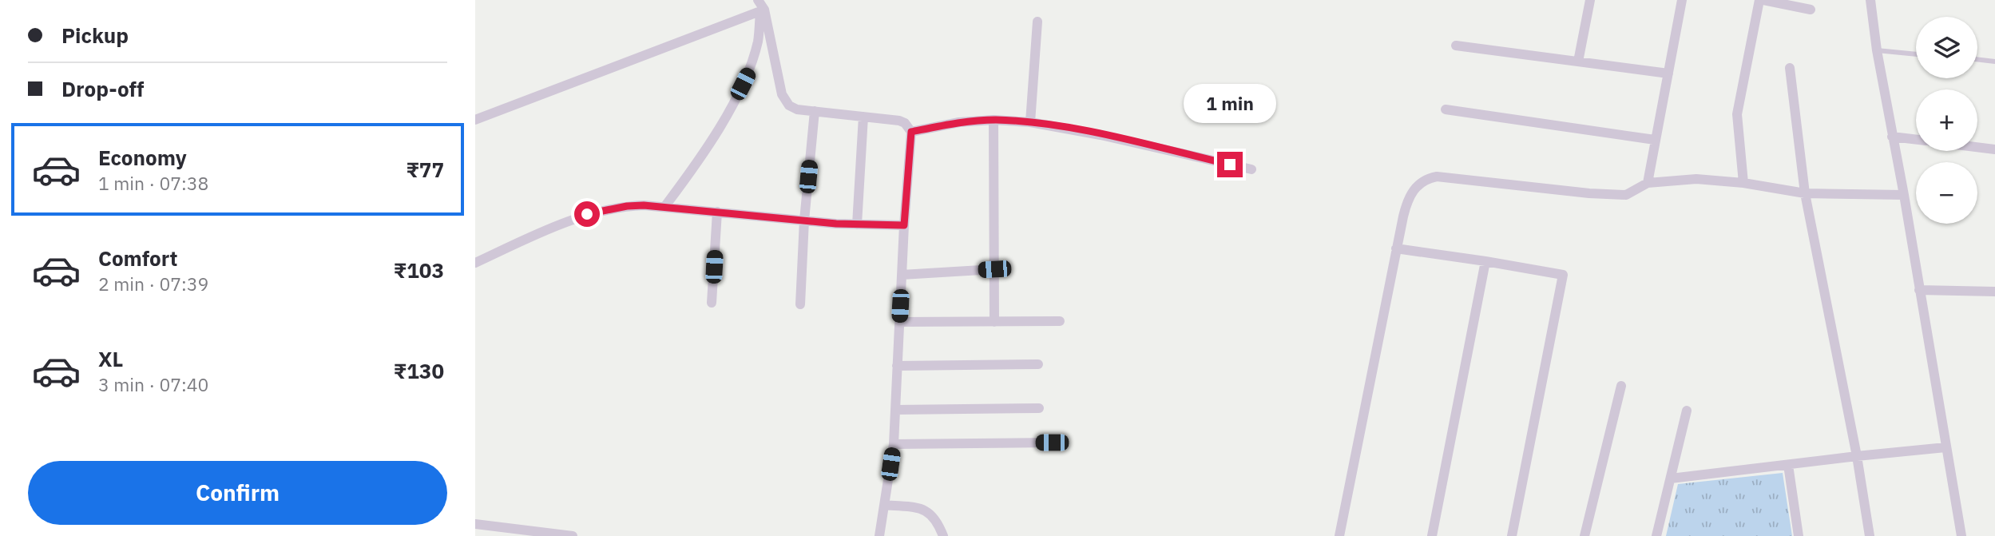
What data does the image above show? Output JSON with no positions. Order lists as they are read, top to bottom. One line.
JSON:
{"page":{"banner":["Pickup","Drop-off"],"map_buttons":["+","−"],"bubble":"1 min","list":[{"name":"Economy","note":"1 min · 07:38","value":"₹77"},{"name":"Comfort","note":"2 min · 07:39","value":"₹103"},{"name":"XL","note":"3 min · 07:40","value":"₹130"}],"buttons":"Confirm"}}
